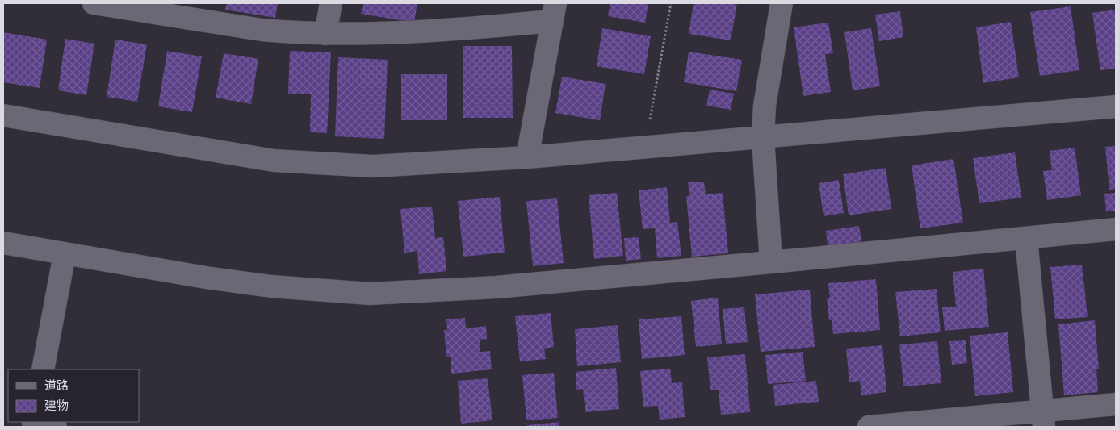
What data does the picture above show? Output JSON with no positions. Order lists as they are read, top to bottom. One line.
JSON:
{"legend":["道路","建物"]}
